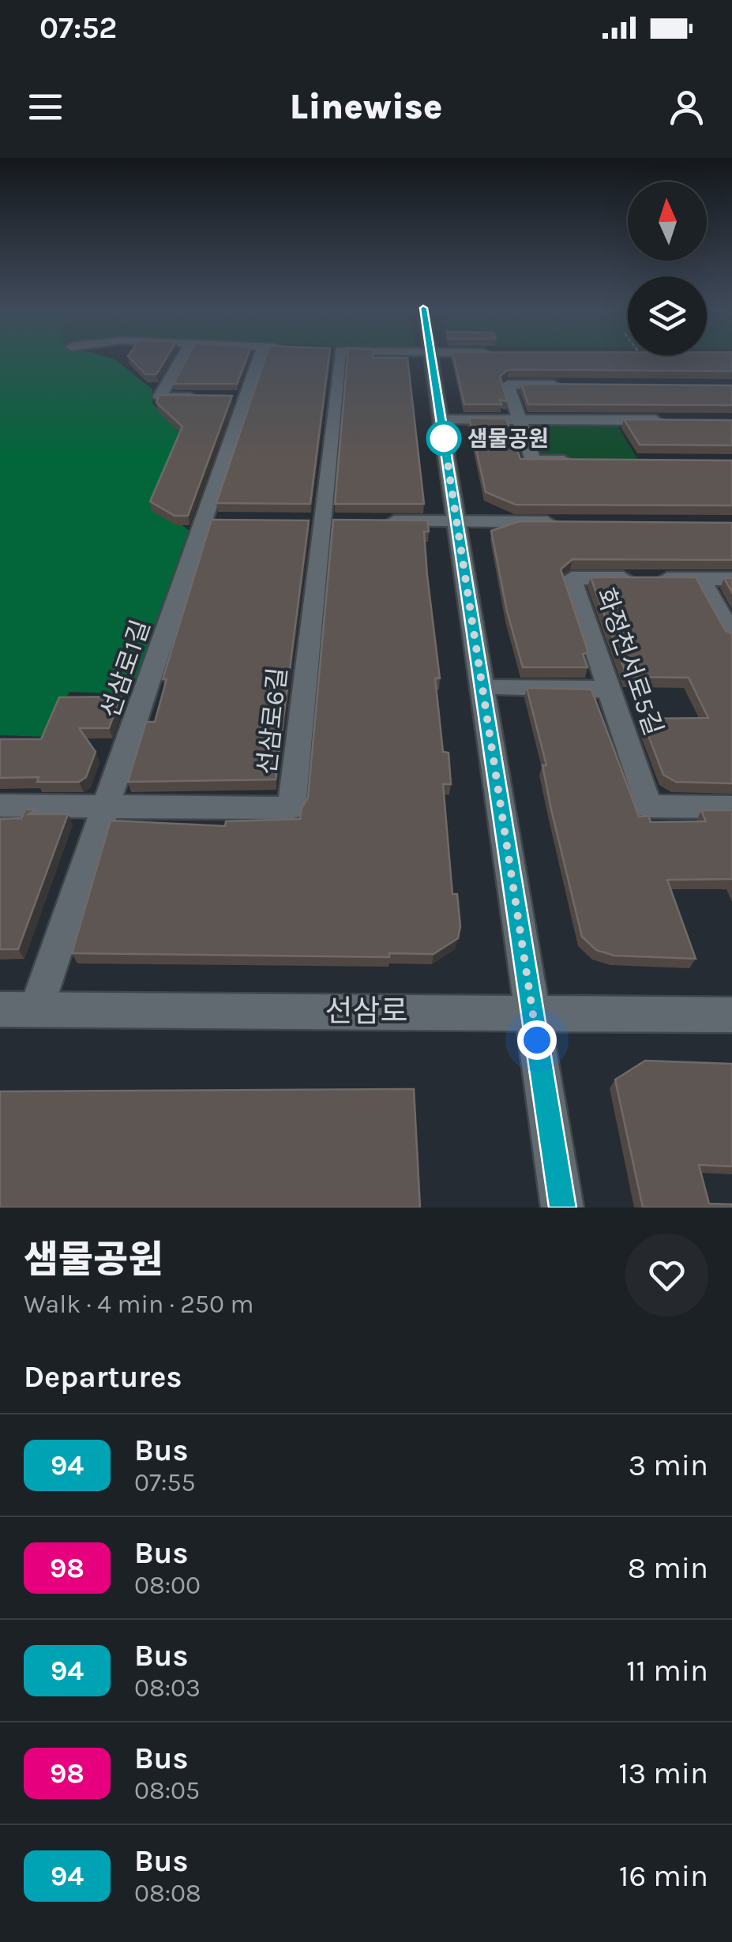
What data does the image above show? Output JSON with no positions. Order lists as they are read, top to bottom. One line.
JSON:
{"streets":{"street":["화정천서로5길","선삼로1길","선삼로6길","선삼로"]},"crossings":[["선삼로1길","선삼로6길"],["선삼로1길","선삼로"]],"places":["샘물공원"],"lines":["bus line 94"],"north":"top","page":{"status":"07:52","header":"Linewise","heading":[["샘물공원","Walk · 4 min · 250 m"],"Departures"],"list":[{"mark":"94","name":"Bus","note":"07:55","value":"3 min"},{"mark":"98","name":"Bus","note":"08:00","value":"8 min"},{"mark":"94","name":"Bus","note":"08:03","value":"11 min"},{"mark":"98","name":"Bus","note":"08:05","value":"13 min"},{"mark":"94","name":"Bus","note":"08:08","value":"16 min"}]}}
